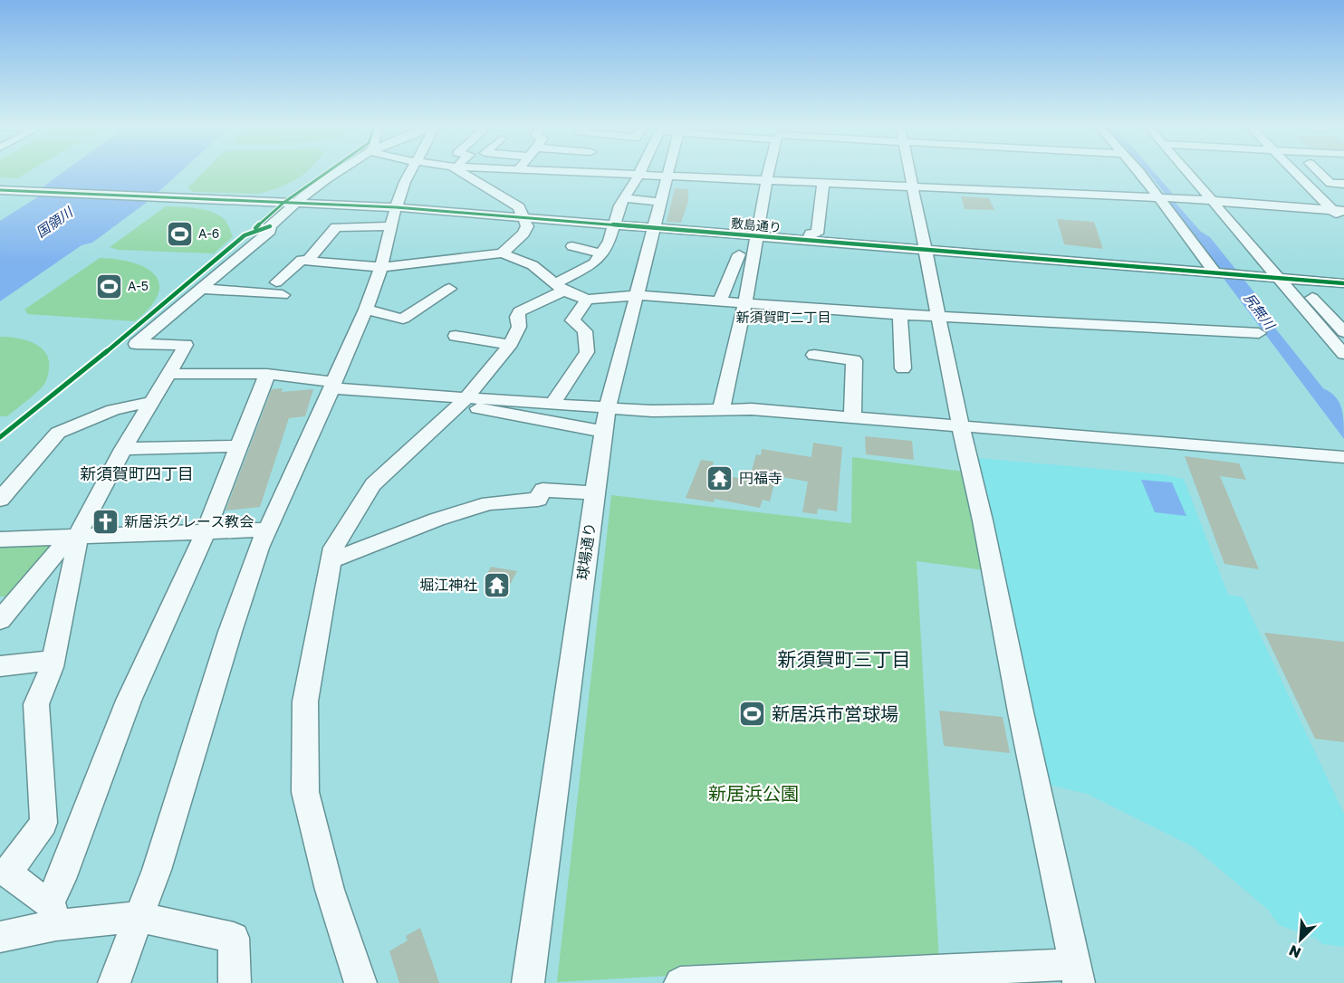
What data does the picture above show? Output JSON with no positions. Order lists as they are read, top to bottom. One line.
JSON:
{"streets":{"street":["敷島通り","球場通り"]},"crossings":[["敷島通り","球場通り"]],"districts":["新須賀町二丁目","新須賀町四丁目","新須賀町三丁目"],"water":["国領川","尻無川"],"parks":["新居浜公園"],"places":{"sports":["A-6","A-5","新居浜市営球場"],"temple":["円福寺","堀江神社"],"church":["新居浜グレース教会"]},"north":"bottom left"}
